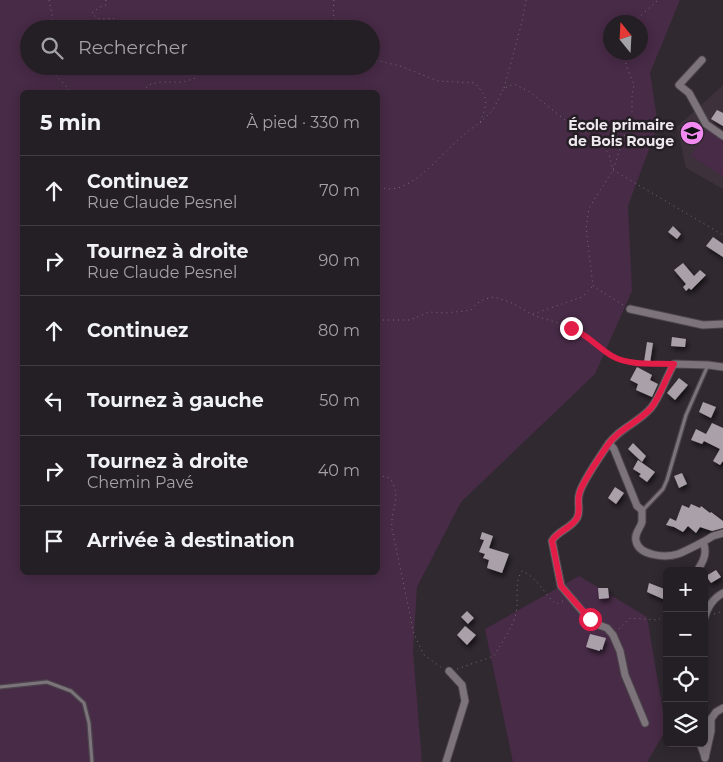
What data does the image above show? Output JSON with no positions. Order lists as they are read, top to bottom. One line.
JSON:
{"places":{"school or university":["École primaire de Bois Rouge"]},"north":"top","page":{"search":"Rechercher","heading":["5 min","À pied · 330 m"],"list":[["Continuez","Rue Claude Pesnel","70 m"],["Tournez à droite","Rue Claude Pesnel","90 m"],["Continuez","80 m"],["Tournez à gauche","50 m"],["Tournez à droite","Chemin Pavé","40 m"],"Arrivée à destination"],"map_buttons":["+","−"]}}
